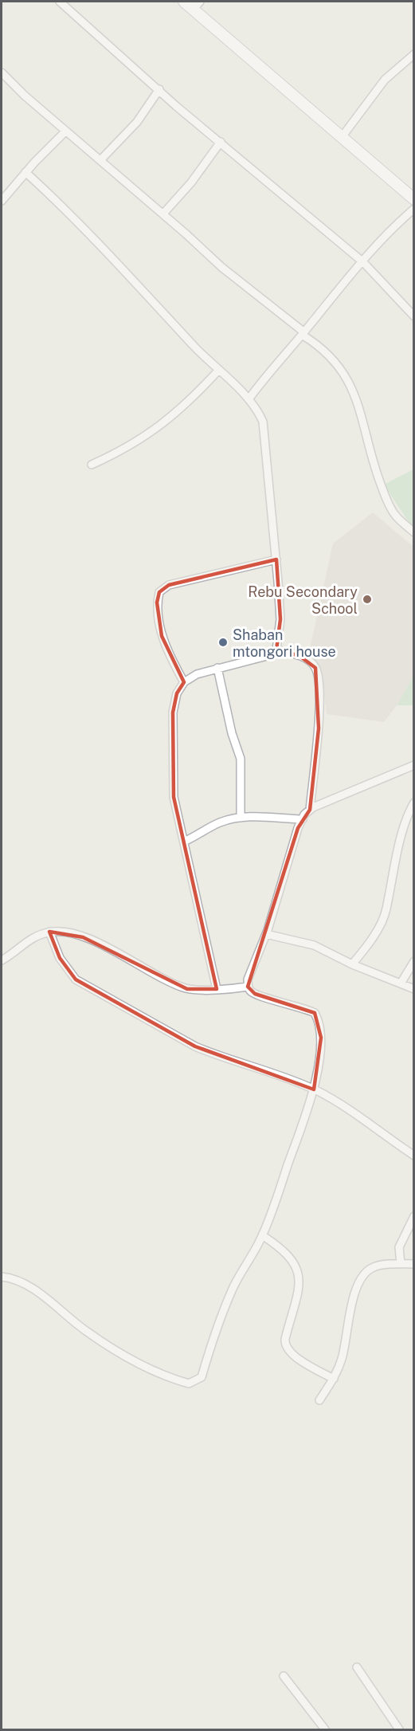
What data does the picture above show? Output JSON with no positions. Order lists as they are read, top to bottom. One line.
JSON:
{"places":["Rebu Secondary School","Shaban mtongori house"]}
